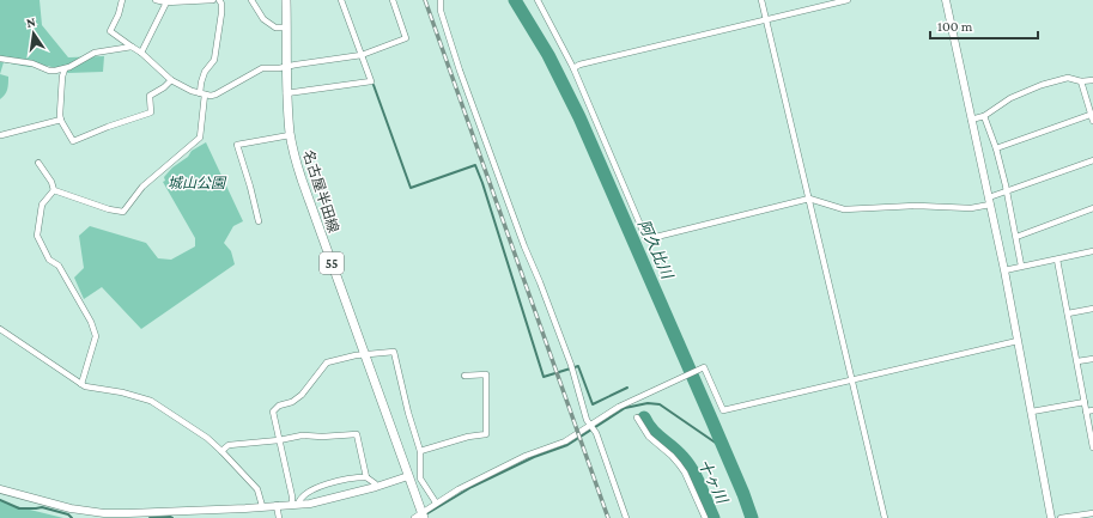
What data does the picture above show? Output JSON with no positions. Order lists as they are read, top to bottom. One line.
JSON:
{"streets":{"main road":["名古屋半田線","55"]},"water":["阿久比川","十ヶ川"],"parks":["城山公園"],"scale_bar":"100 m","north":"top"}
